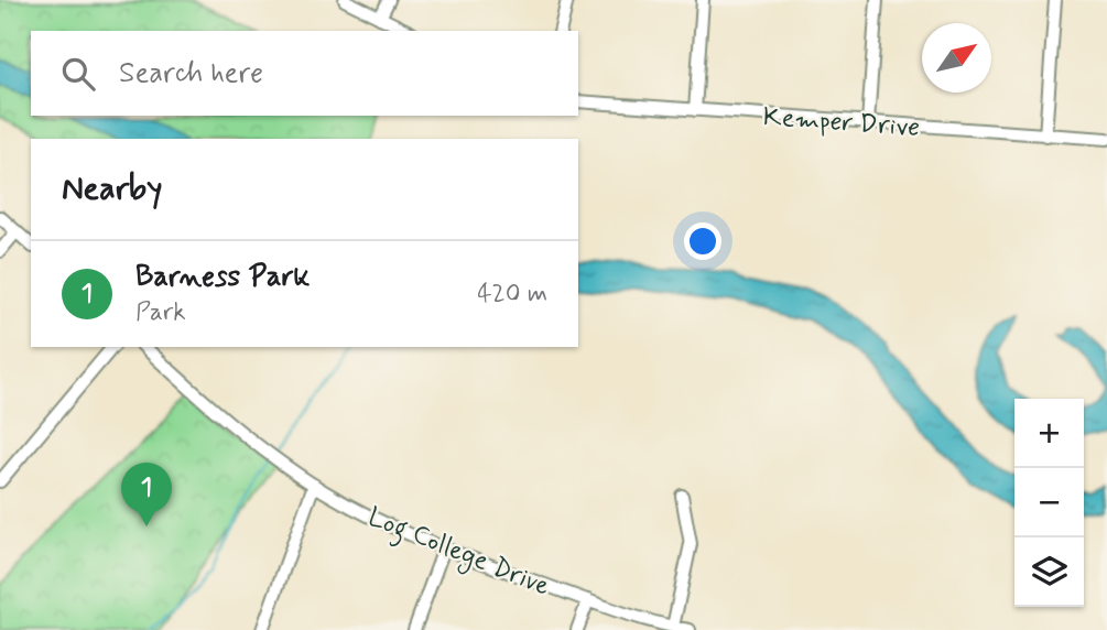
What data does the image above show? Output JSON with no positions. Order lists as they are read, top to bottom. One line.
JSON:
{"streets":{"street":["Kemper Drive","Log College Drive"]},"north":"top right","page":{"search":"Search here","heading":"Nearby","list":[{"mark":"1","name":"Barness Park","note":"Park","value":"420 m"}],"map_buttons":["+","−"],"pins":"1"}}
